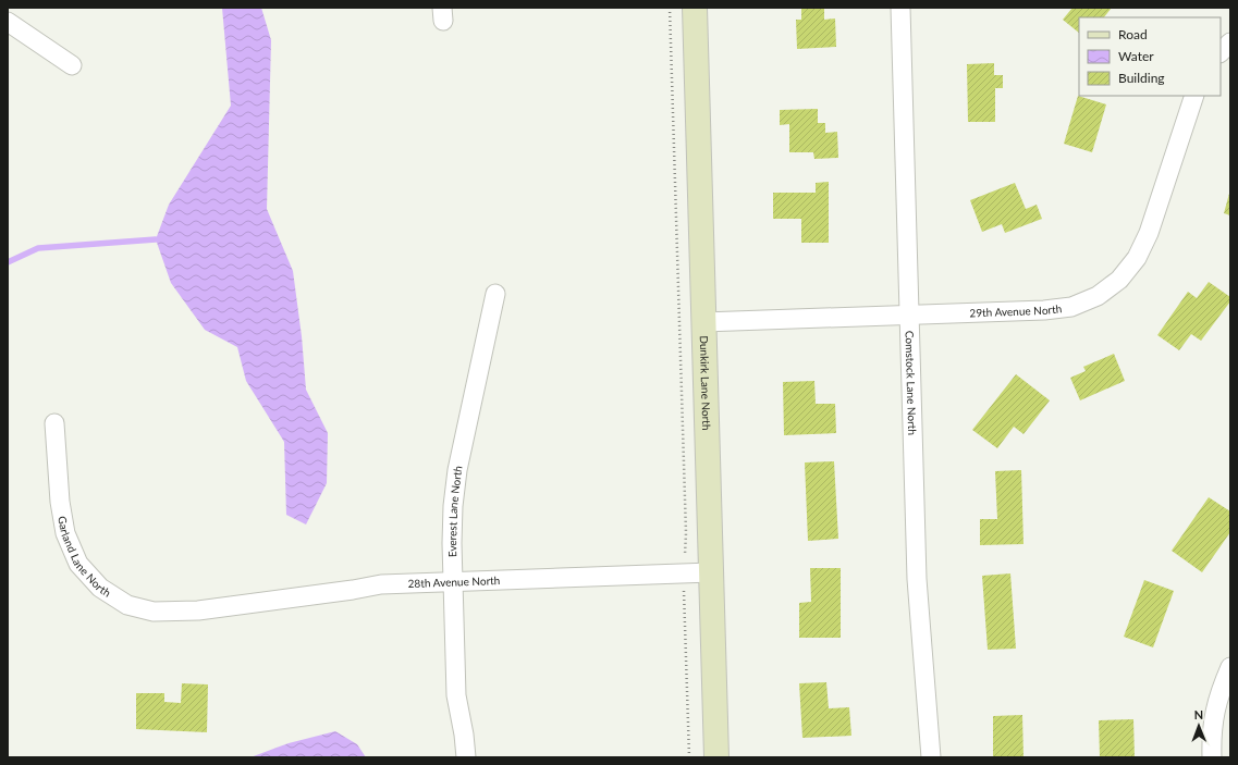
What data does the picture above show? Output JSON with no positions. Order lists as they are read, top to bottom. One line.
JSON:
{"streets":{"street":["29th Avenue North","Dunkirk Lane North","Comstock Lane North","Everest Lane North","Garland Lane North","28th Avenue North"]},"crossings":[["29th Avenue North","Dunkirk Lane North"],["29th Avenue North","Comstock Lane North"],["Dunkirk Lane North","28th Avenue North"],["Everest Lane North","28th Avenue North"],["Garland Lane North","28th Avenue North"]],"legend":["Road","Water","Building"],"north":"top"}
